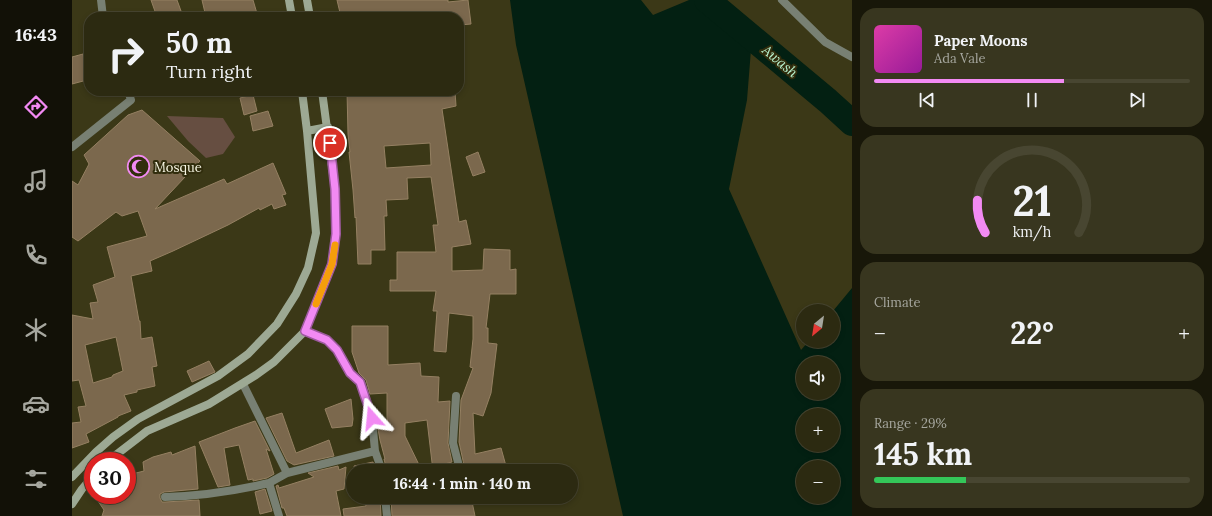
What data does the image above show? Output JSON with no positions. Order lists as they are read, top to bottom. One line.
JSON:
{"water":["Awash"],"places":{"mosque":["Mosque"]},"north":"bottom left","page":{"tabs":"16:43","turn":["50 m","Turn right"],"song":["Paper Moons","Ada Vale"],"tile":["Climate",["Range · 29%","145 km"]],"map_buttons":["+","−"],"heat":["−","22°","+"],"limit":"30","trip":"16:44 · 1 min · 140 m","gauge":["21","km/h"]}}
